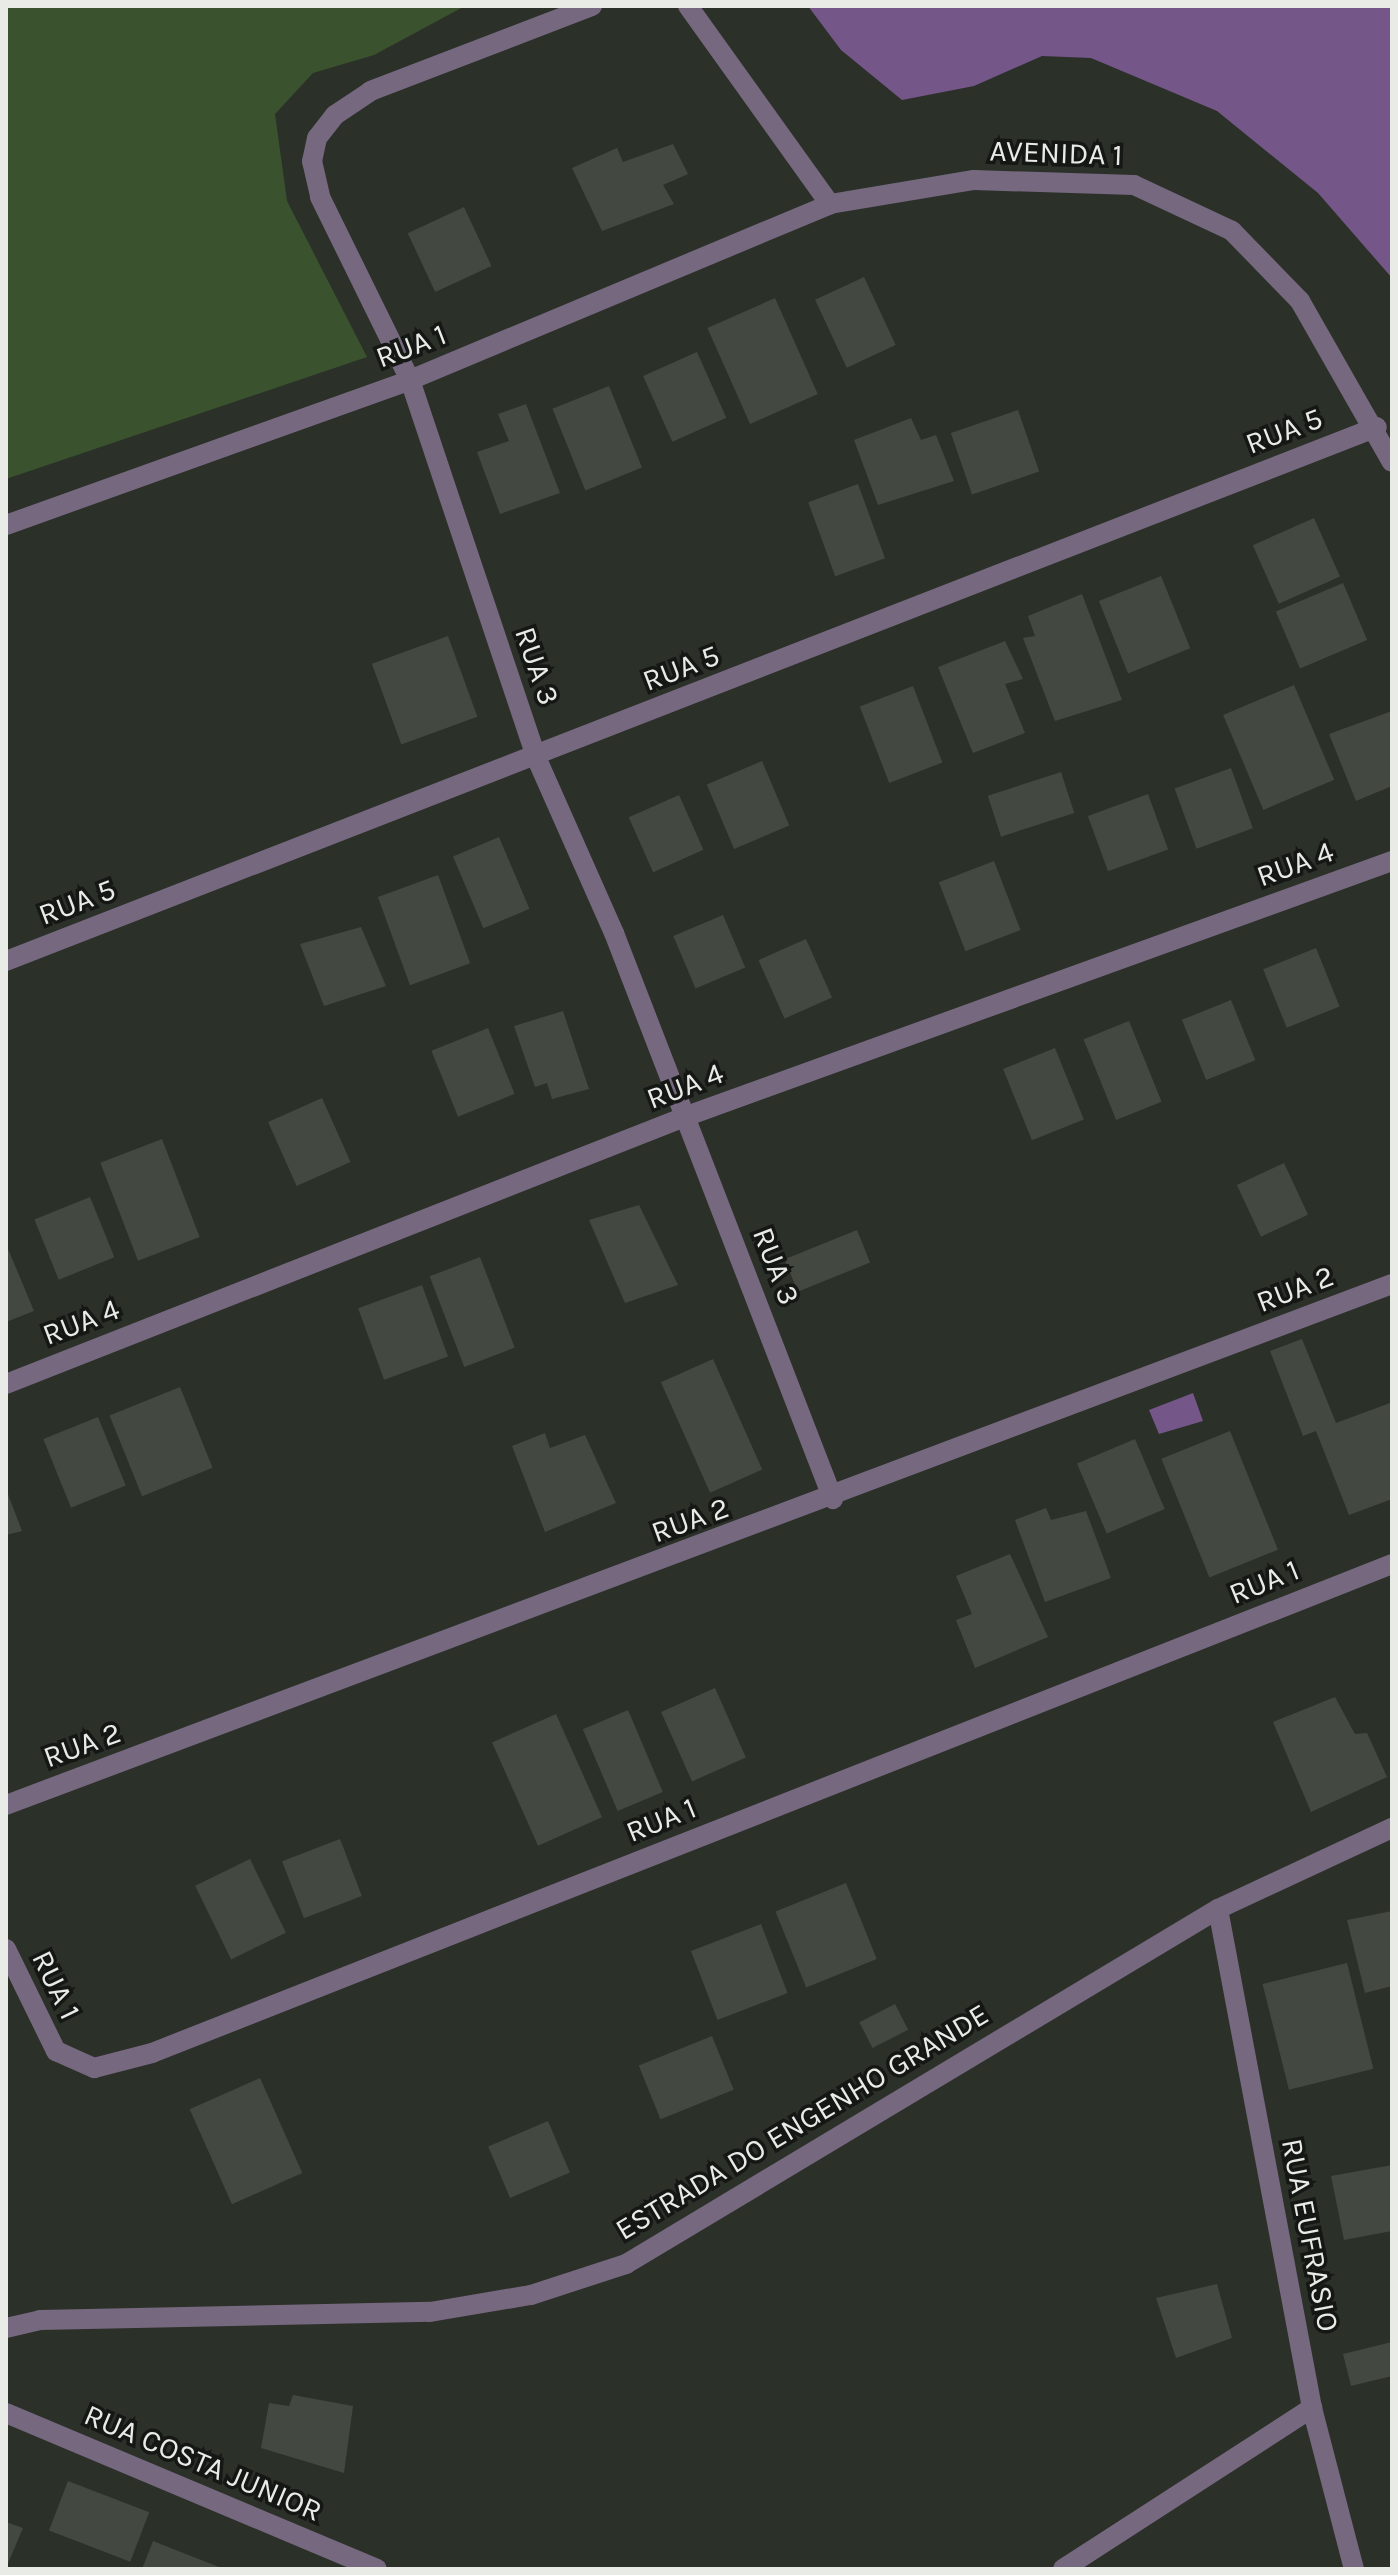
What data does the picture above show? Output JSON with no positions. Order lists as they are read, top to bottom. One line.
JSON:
{"streets":{"street":["AVENIDA 1","RUA 1","RUA 5","RUA 3","RUA 4","RUA 2","ESTRADA DO ENGENHO GRANDE","RUA EUFRASIO","RUA COSTA JUNIOR"]},"crossings":[["AVENIDA 1","RUA 1"],["AVENIDA 1","RUA 5"],["RUA 1","RUA 3"],["RUA 5","RUA 3"],["RUA 3","RUA 4"],["RUA 3","RUA 2"],["ESTRADA DO ENGENHO GRANDE","RUA EUFRASIO"]]}
